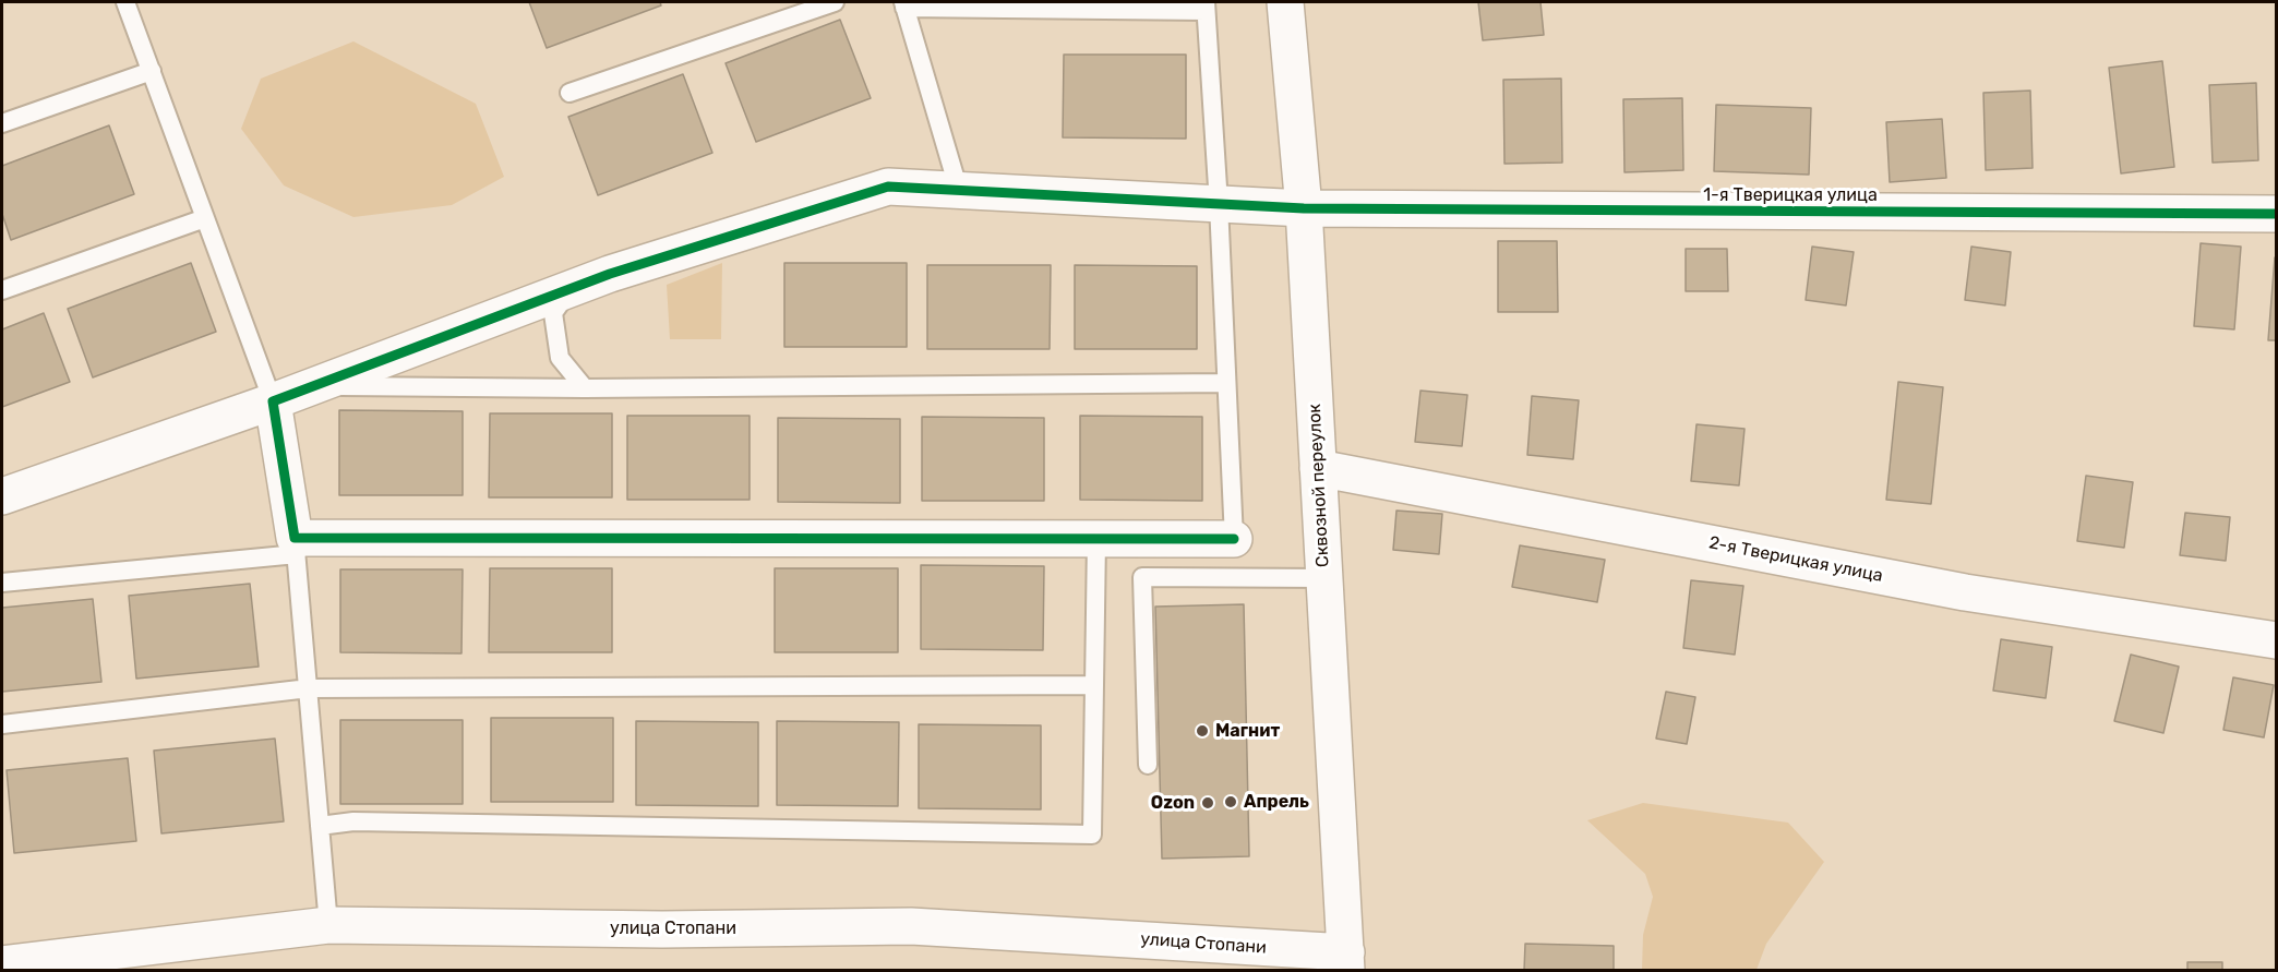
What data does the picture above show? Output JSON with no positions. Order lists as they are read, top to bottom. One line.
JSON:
{"streets":{"street":["1-я Тверицкая улица","Сквозной переулок","2-я Тверицкая улица","улица Стопани"]},"crossings":[["1-я Тверицкая улица","Сквозной переулок"],["Сквозной переулок","2-я Тверицкая улица"],["Сквозной переулок","улица Стопани"]],"places":["Магнит","Апрель","Ozon"]}
